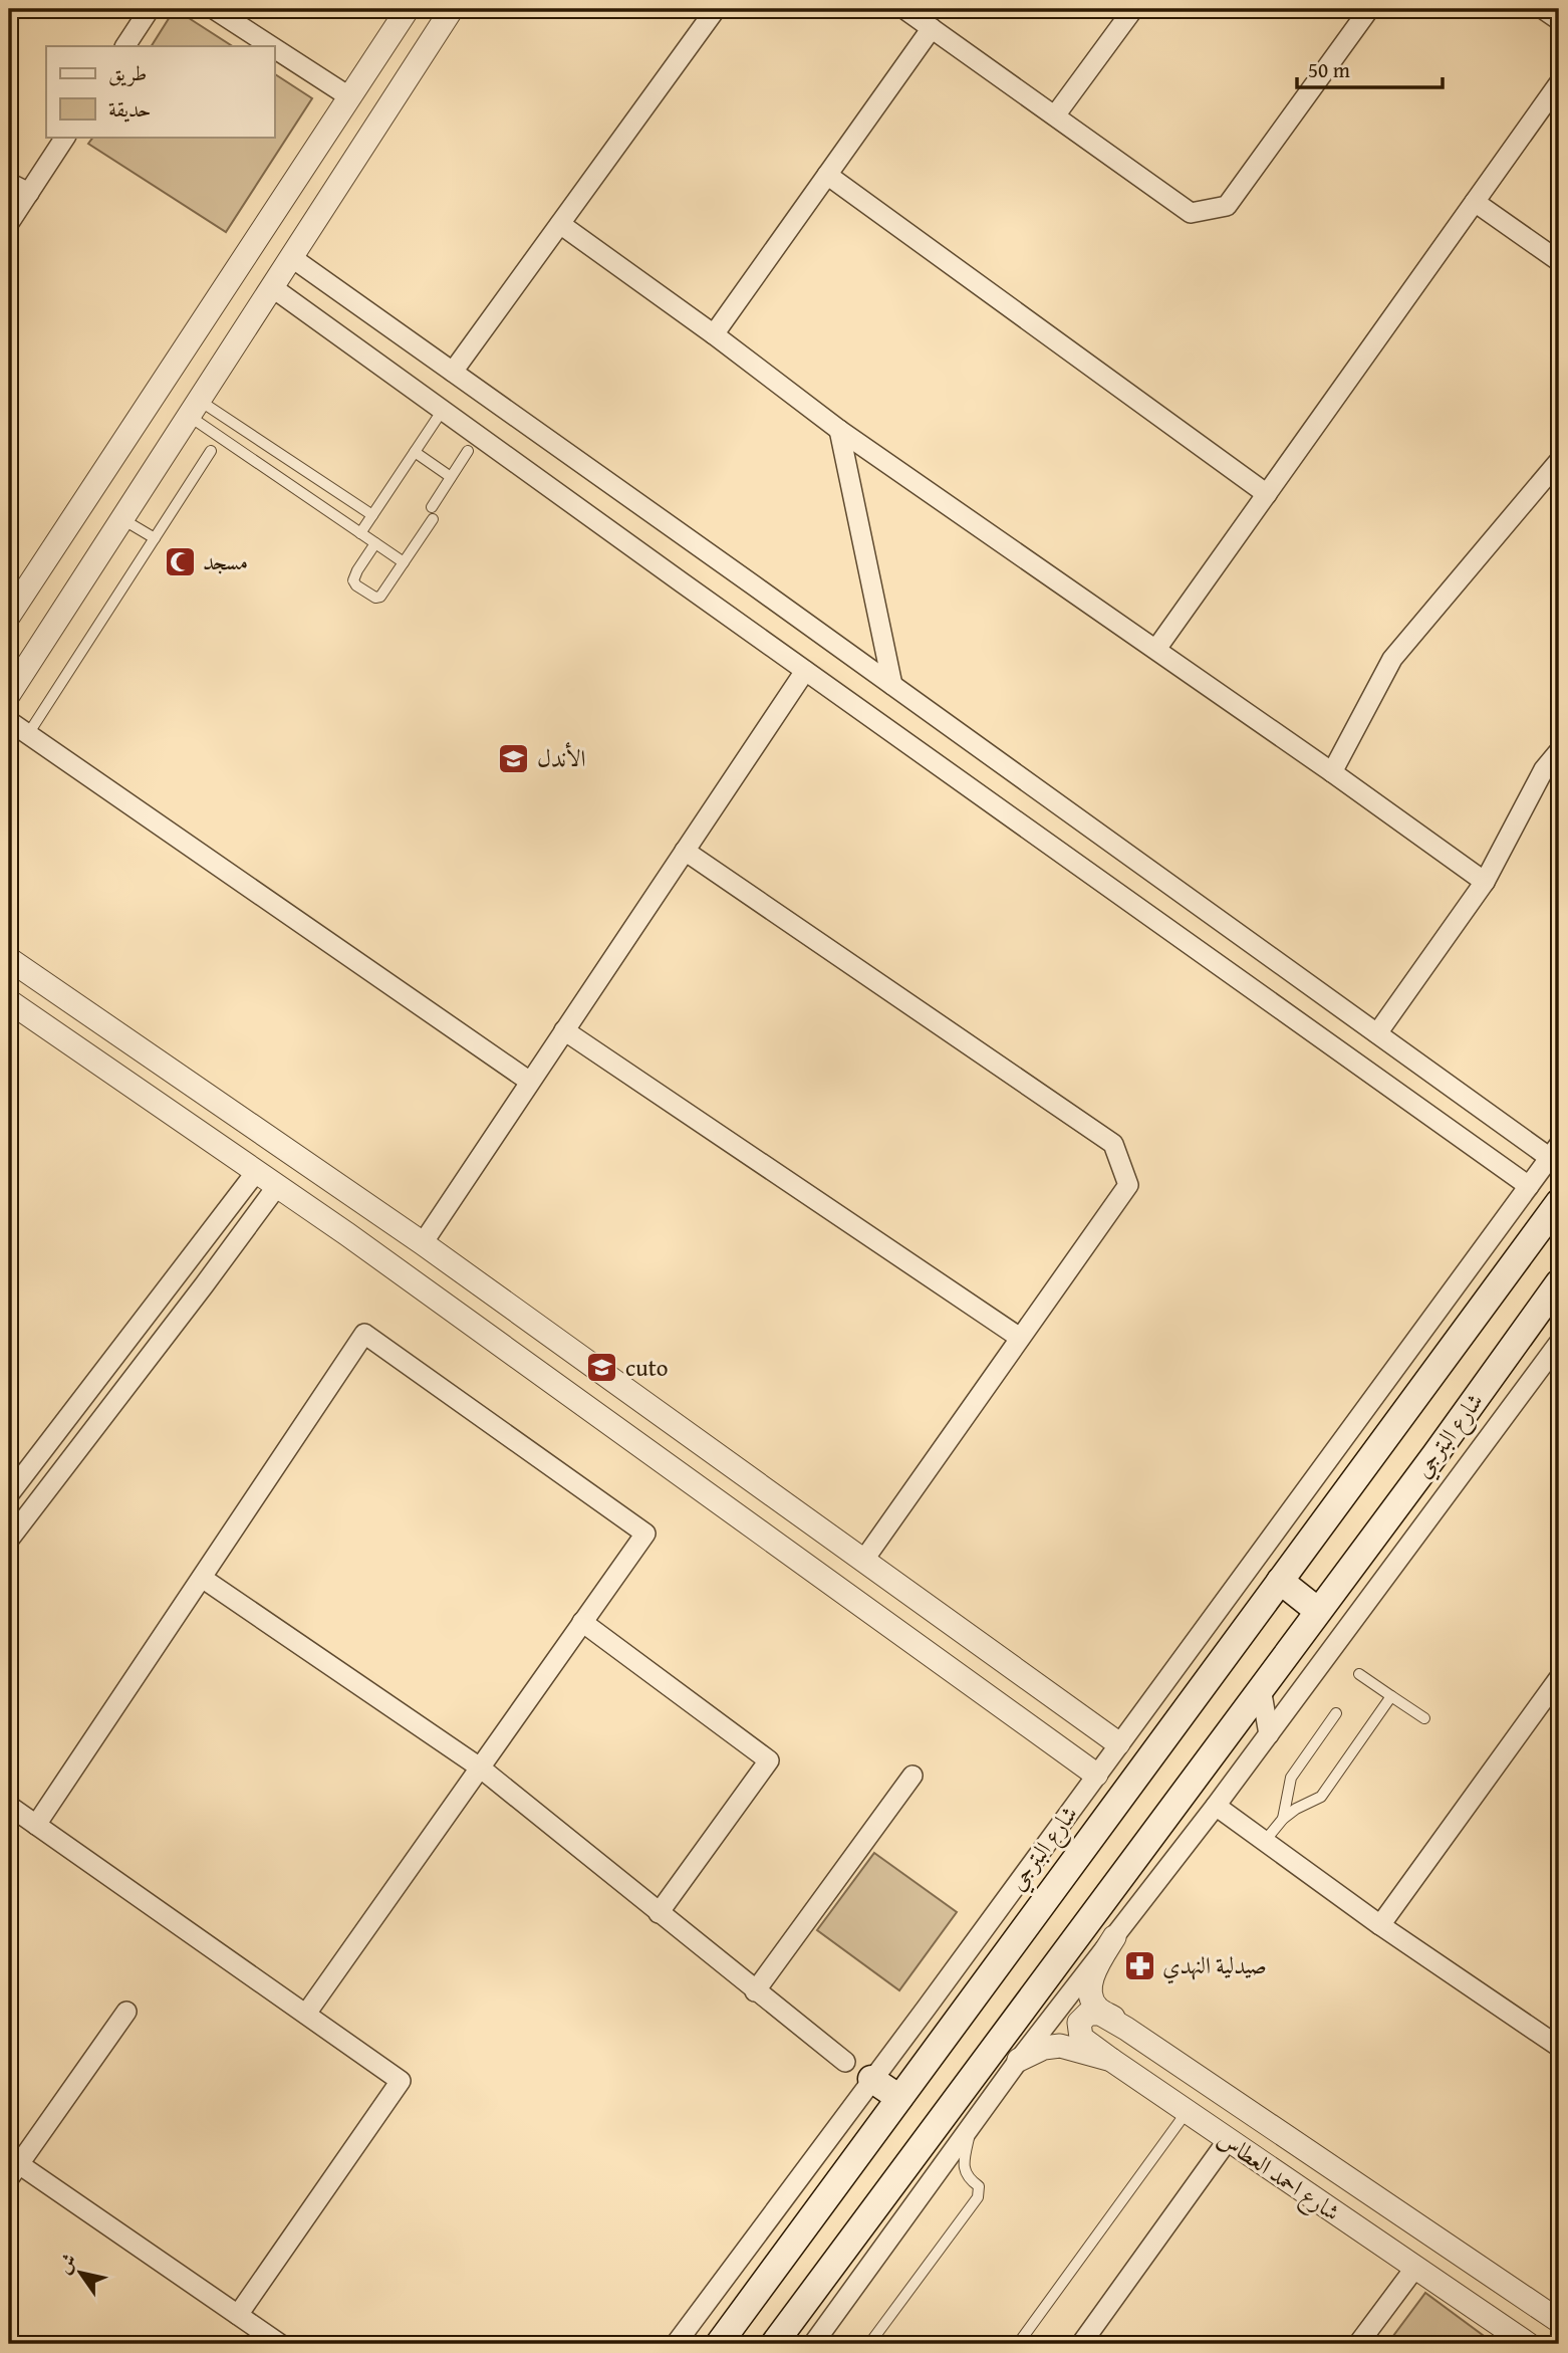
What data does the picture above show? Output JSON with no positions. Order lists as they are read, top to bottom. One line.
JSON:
{"streets":{"main road":["شارع البترجي"],"street":["شارع احمد العطاس"]},"crossings":[["شارع البترجي","شارع احمد العطاس"]],"places":{"mosque":["مسجد"],"school or university":["الأندل","cuto"],"pharmacy":["صيدلية النهدي"]},"legend":["طريق","حديقة"],"scale_bar":"50 m","north":"top left"}
